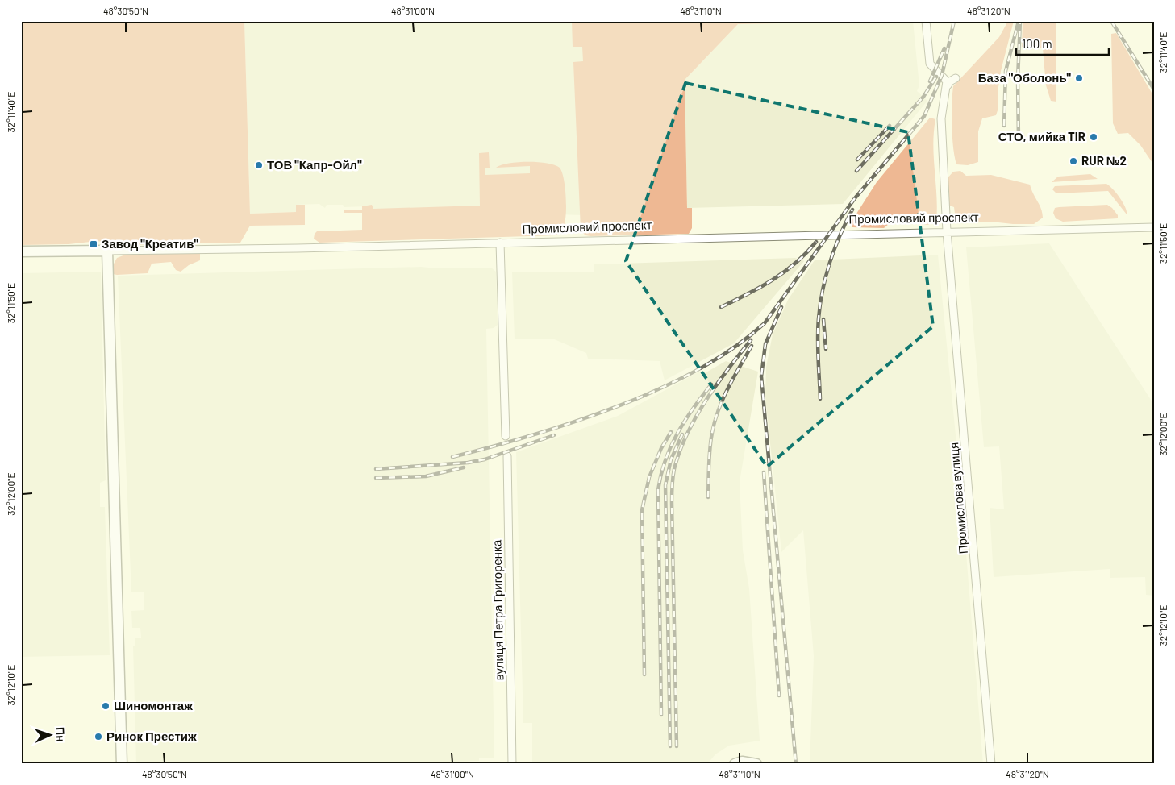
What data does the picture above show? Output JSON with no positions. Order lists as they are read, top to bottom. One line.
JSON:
{"streets":{"street":["Промисловий проспект","Промислова вулиця","вулиця Петра Григоренка"]},"crossings":[["Промисловий проспект","Промислова вулиця"]],"places":{"other":["База \"Оболонь\"","СТО, мийка TIR","RUR №2","ТОВ \"Капр-Ойл\"","Шиномонтаж","Ринок Престиж"],"transit":["Завод \"Креатив\""]},"scale_bar":"100 m","north":"right","coordinates":["48°30'50\"N","48°31'00\"N","48°31'10\"N","48°31'20\"N","32°11'40\"E","32°11'50\"E","32°12'00\"E","32°12'10\"E"]}
